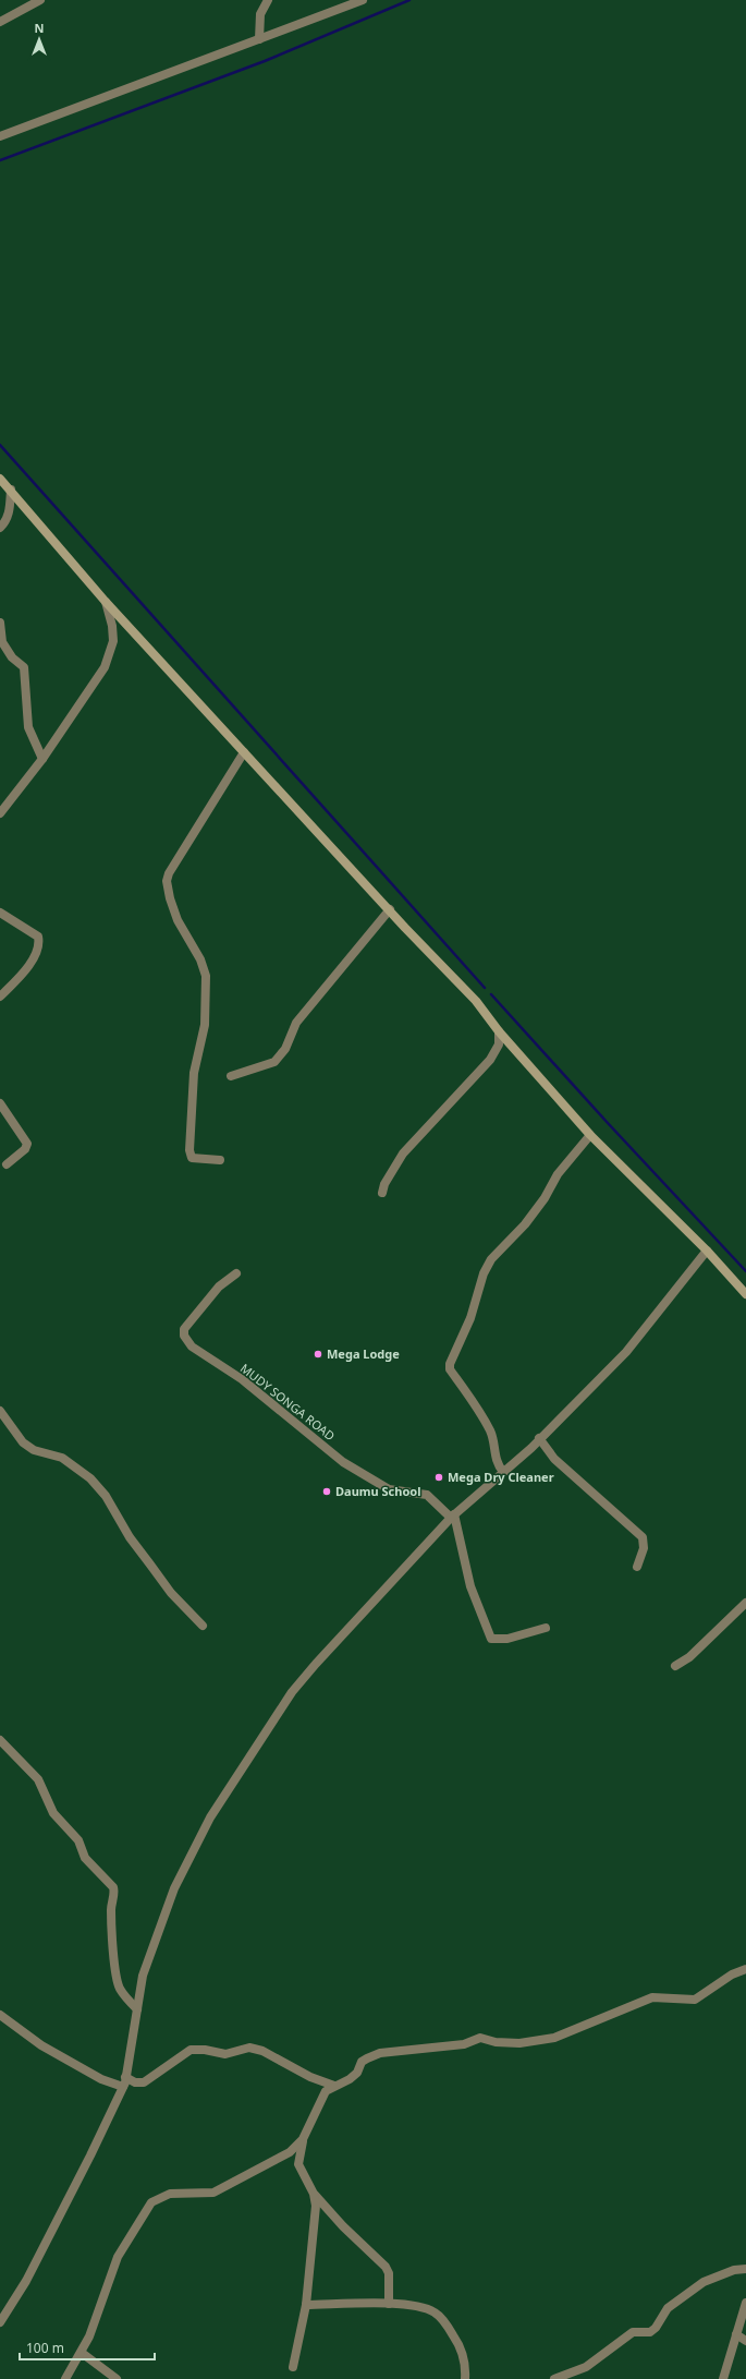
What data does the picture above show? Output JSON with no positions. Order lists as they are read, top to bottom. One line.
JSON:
{"streets":{"street":["MUDY SONGA ROAD"]},"places":["Mega Lodge","Mega Dry Cleaner","Daumu School"],"scale_bar":"100 m","north":"top"}
